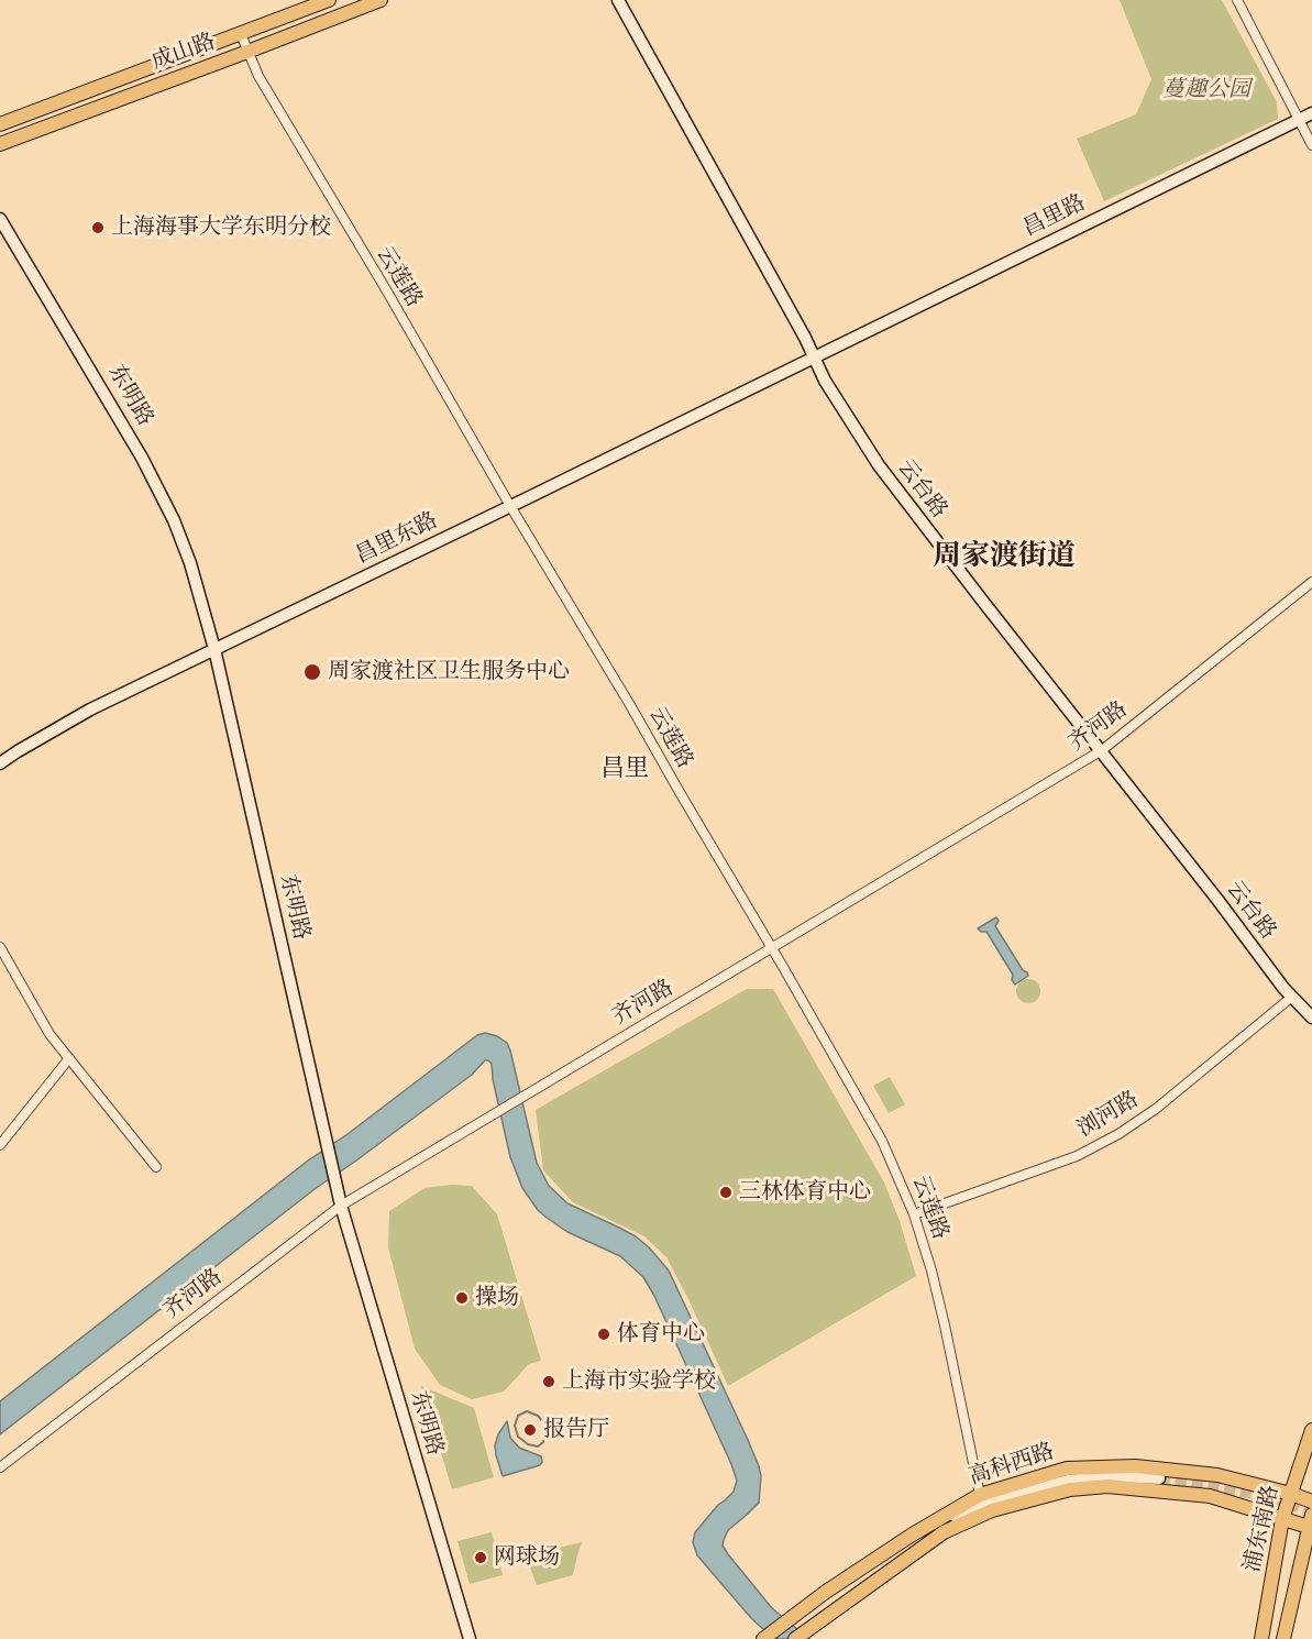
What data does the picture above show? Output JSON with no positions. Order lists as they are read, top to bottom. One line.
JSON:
{"streets":{"main road":["成山路","高科西路","浦东南路"],"street":["昌里路","云莲路","东明路","云台路","昌里东路","齐河路","浏河路"]},"crossings":[["成山路","云莲路"],["昌里路","云台路"],["昌里路","昌里东路"],["云莲路","昌里东路"],["云莲路","齐河路"],["云莲路","浏河路"],["云莲路","高科西路"],["东明路","昌里东路"],["东明路","齐河路"],["云台路","昌里东路"],["云台路","齐河路"],["云台路","浏河路"],["高科西路","浦东南路"]],"districts":["周家渡街道","昌里"],"parks":["蔓趣公园"],"places":["上海海事大学东明分校","周家渡社区卫生服务中心","三林体育中心","操场","体育中心","上海市实验学校","报告厅","网球场"]}
